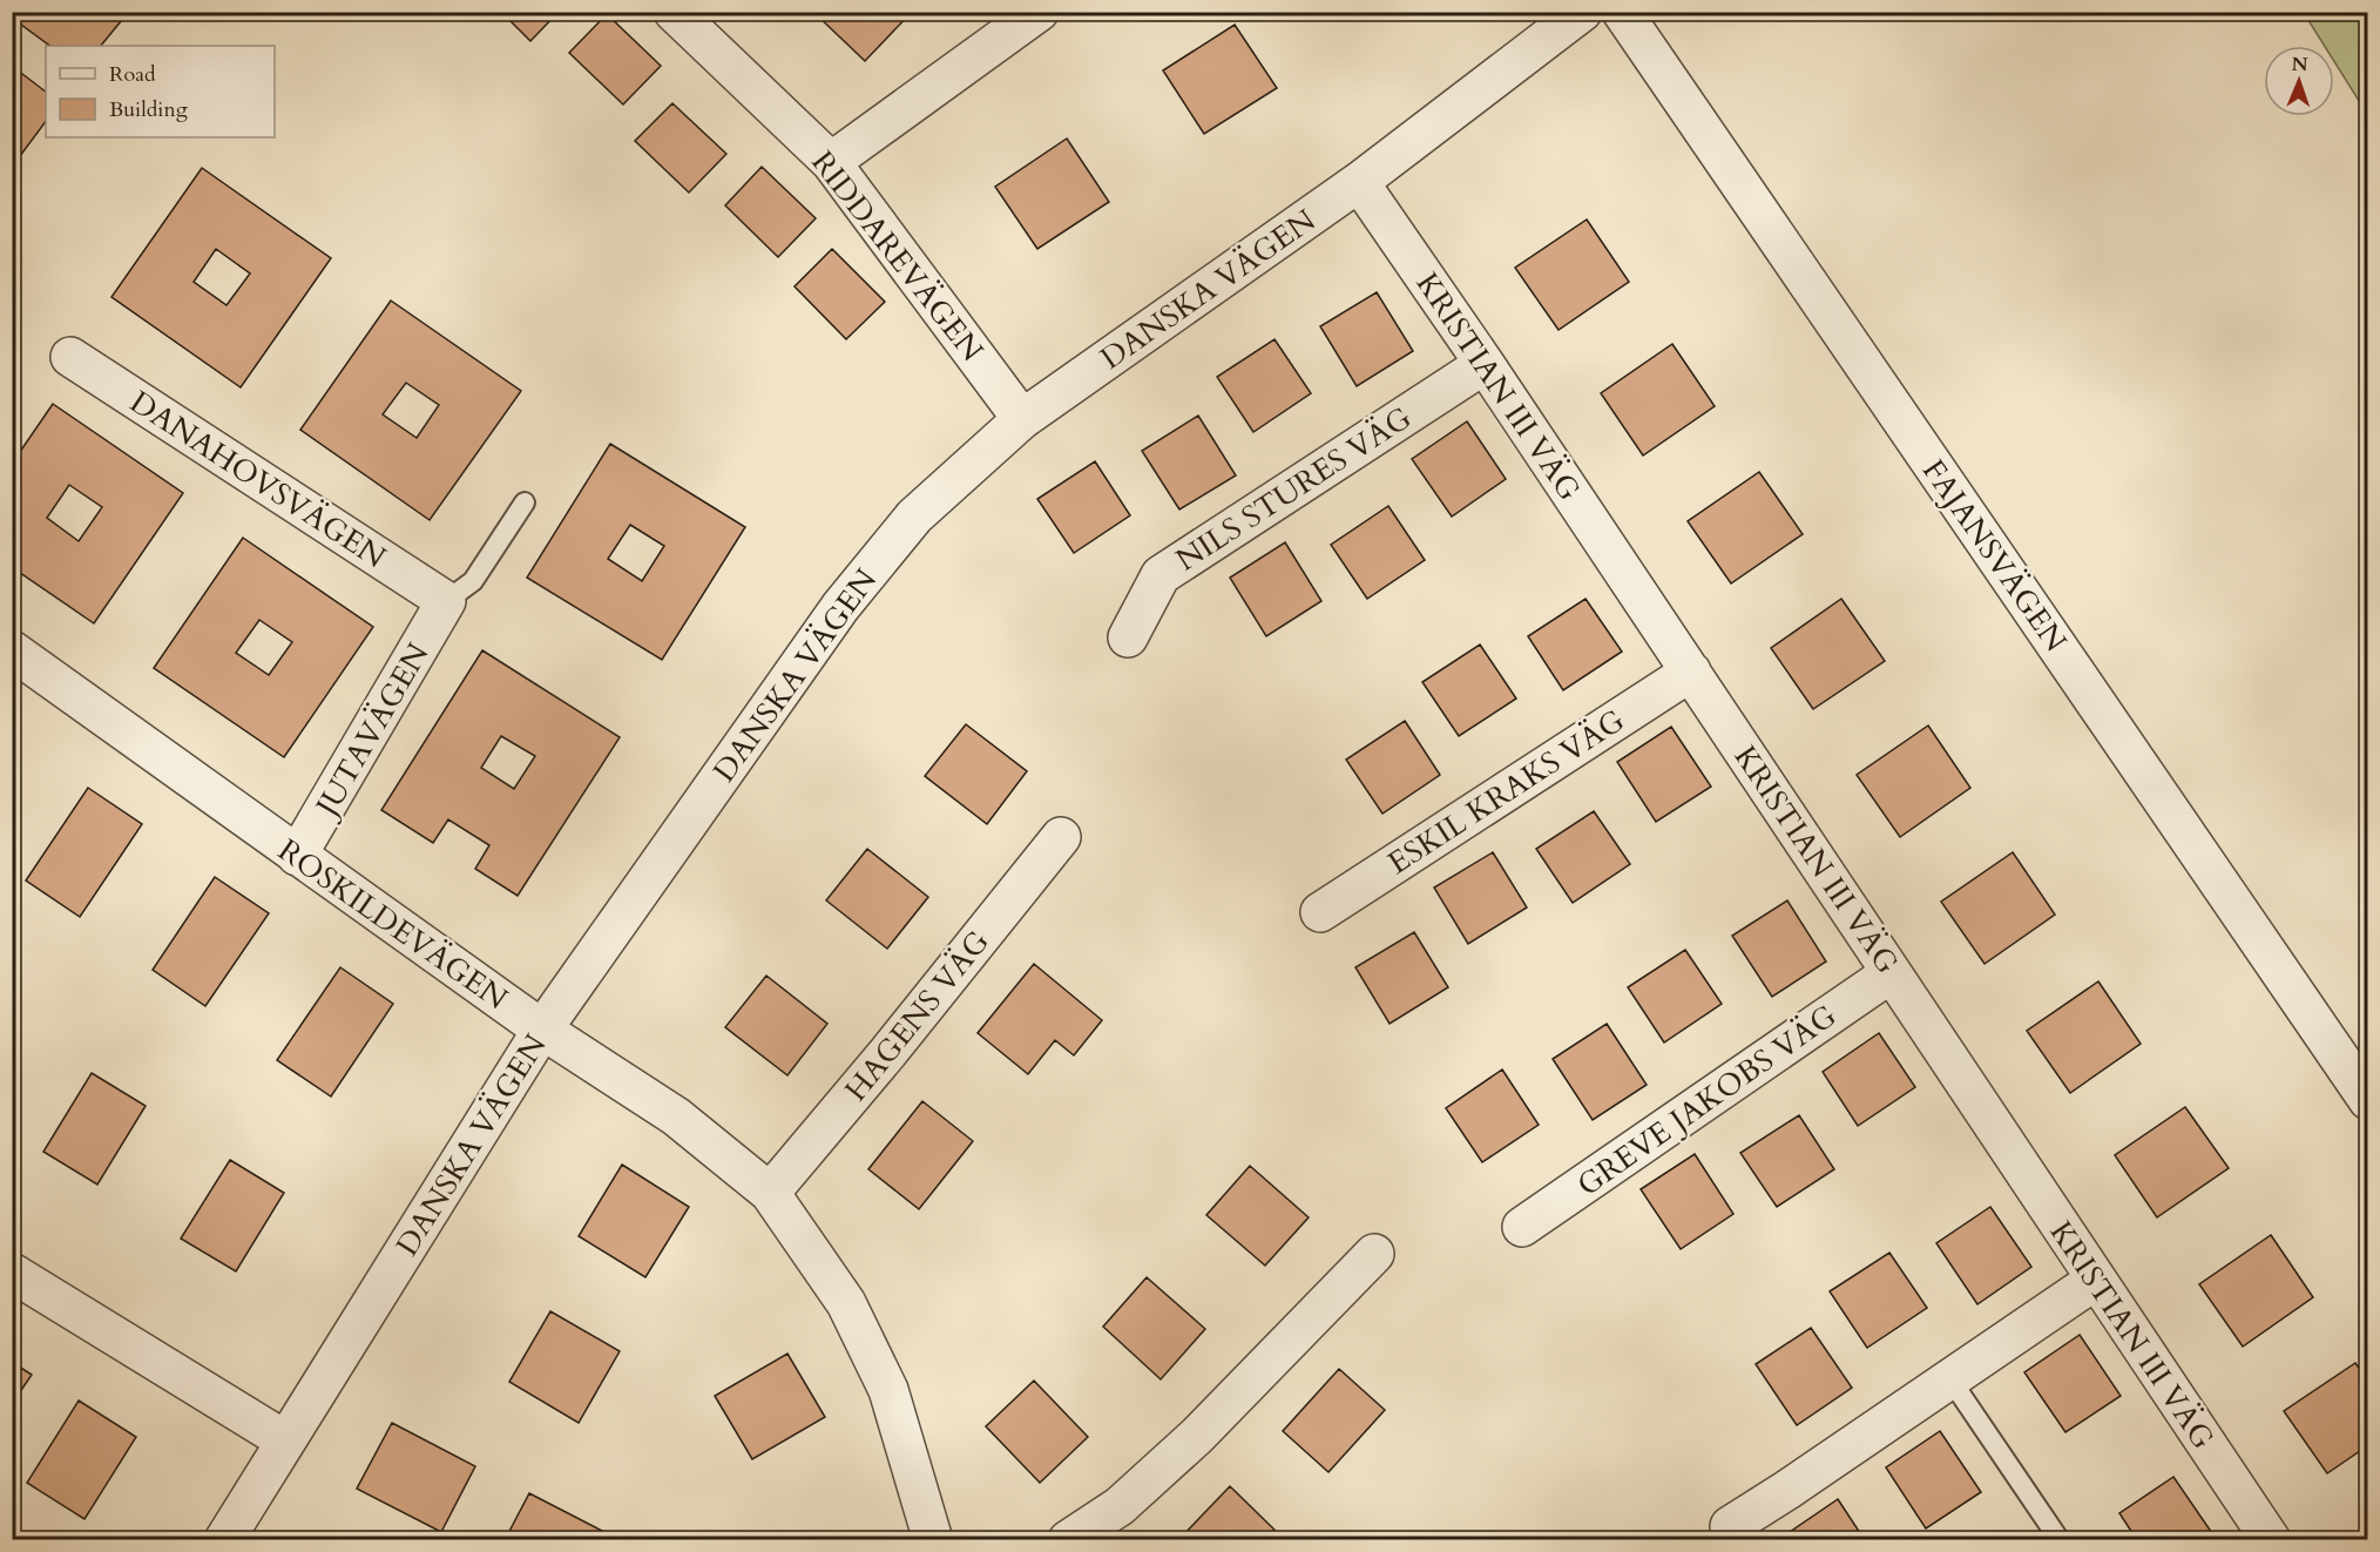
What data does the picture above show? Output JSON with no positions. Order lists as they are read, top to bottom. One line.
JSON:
{"streets":{"street":["RIDDAREVÄGEN","DANSKA VÄGEN","KRISTIAN III VÄG","DANAHOVSVÄGEN","NILS STURES VÄG","FAJANSVÄGEN","JUTAVÄGEN","ESKIL KRAKS VÄG","ROSKILDEVÄGEN","HAGENS VÄG","GREVE JAKOBS VÄG"]},"crossings":[["RIDDAREVÄGEN","DANSKA VÄGEN"],["DANSKA VÄGEN","KRISTIAN III VÄG"],["DANSKA VÄGEN","ROSKILDEVÄGEN"],["KRISTIAN III VÄG","NILS STURES VÄG"],["KRISTIAN III VÄG","ESKIL KRAKS VÄG"],["KRISTIAN III VÄG","GREVE JAKOBS VÄG"],["DANAHOVSVÄGEN","JUTAVÄGEN"],["JUTAVÄGEN","ROSKILDEVÄGEN"],["ROSKILDEVÄGEN","HAGENS VÄG"]],"legend":["Road","Building"],"north":"top"}
